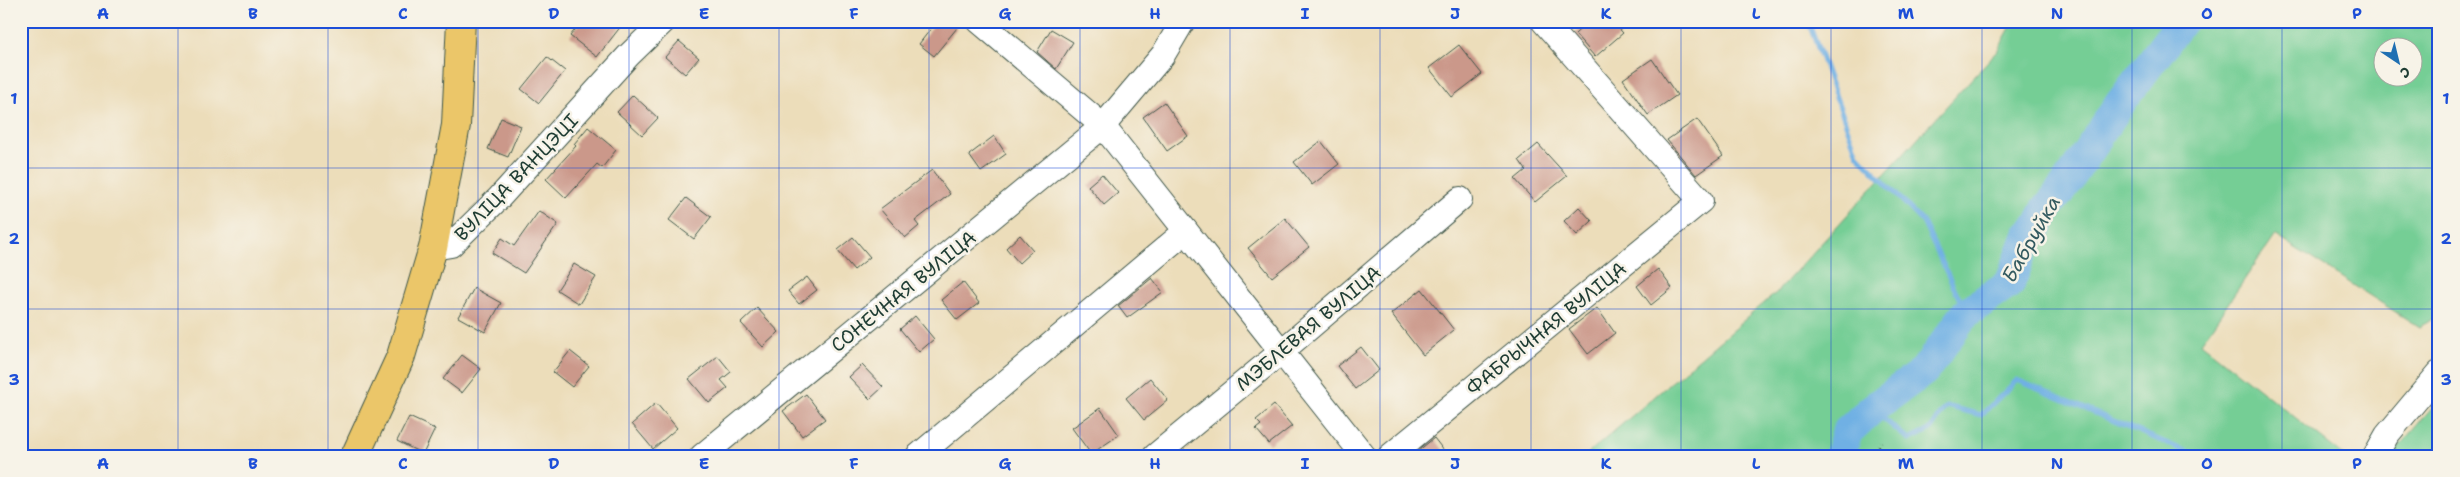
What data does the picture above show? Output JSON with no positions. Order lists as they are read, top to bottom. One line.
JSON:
{"streets":{"main road":["ВУЛІЦА ВАНЦЭЦІ"],"street":["СОНЕЧНАЯ ВУЛІЦА","МЭБЛЕВАЯ ВУЛІЦА","ФАБРЫЧНАЯ ВУЛІЦА"]},"water":["Бабруйка"],"north":"bottom right","grid":{"columns":["A","B","C","D","E","F","G","H","I","J","K","L","M","N","O","P"],"rows":["1","2","3"]}}
